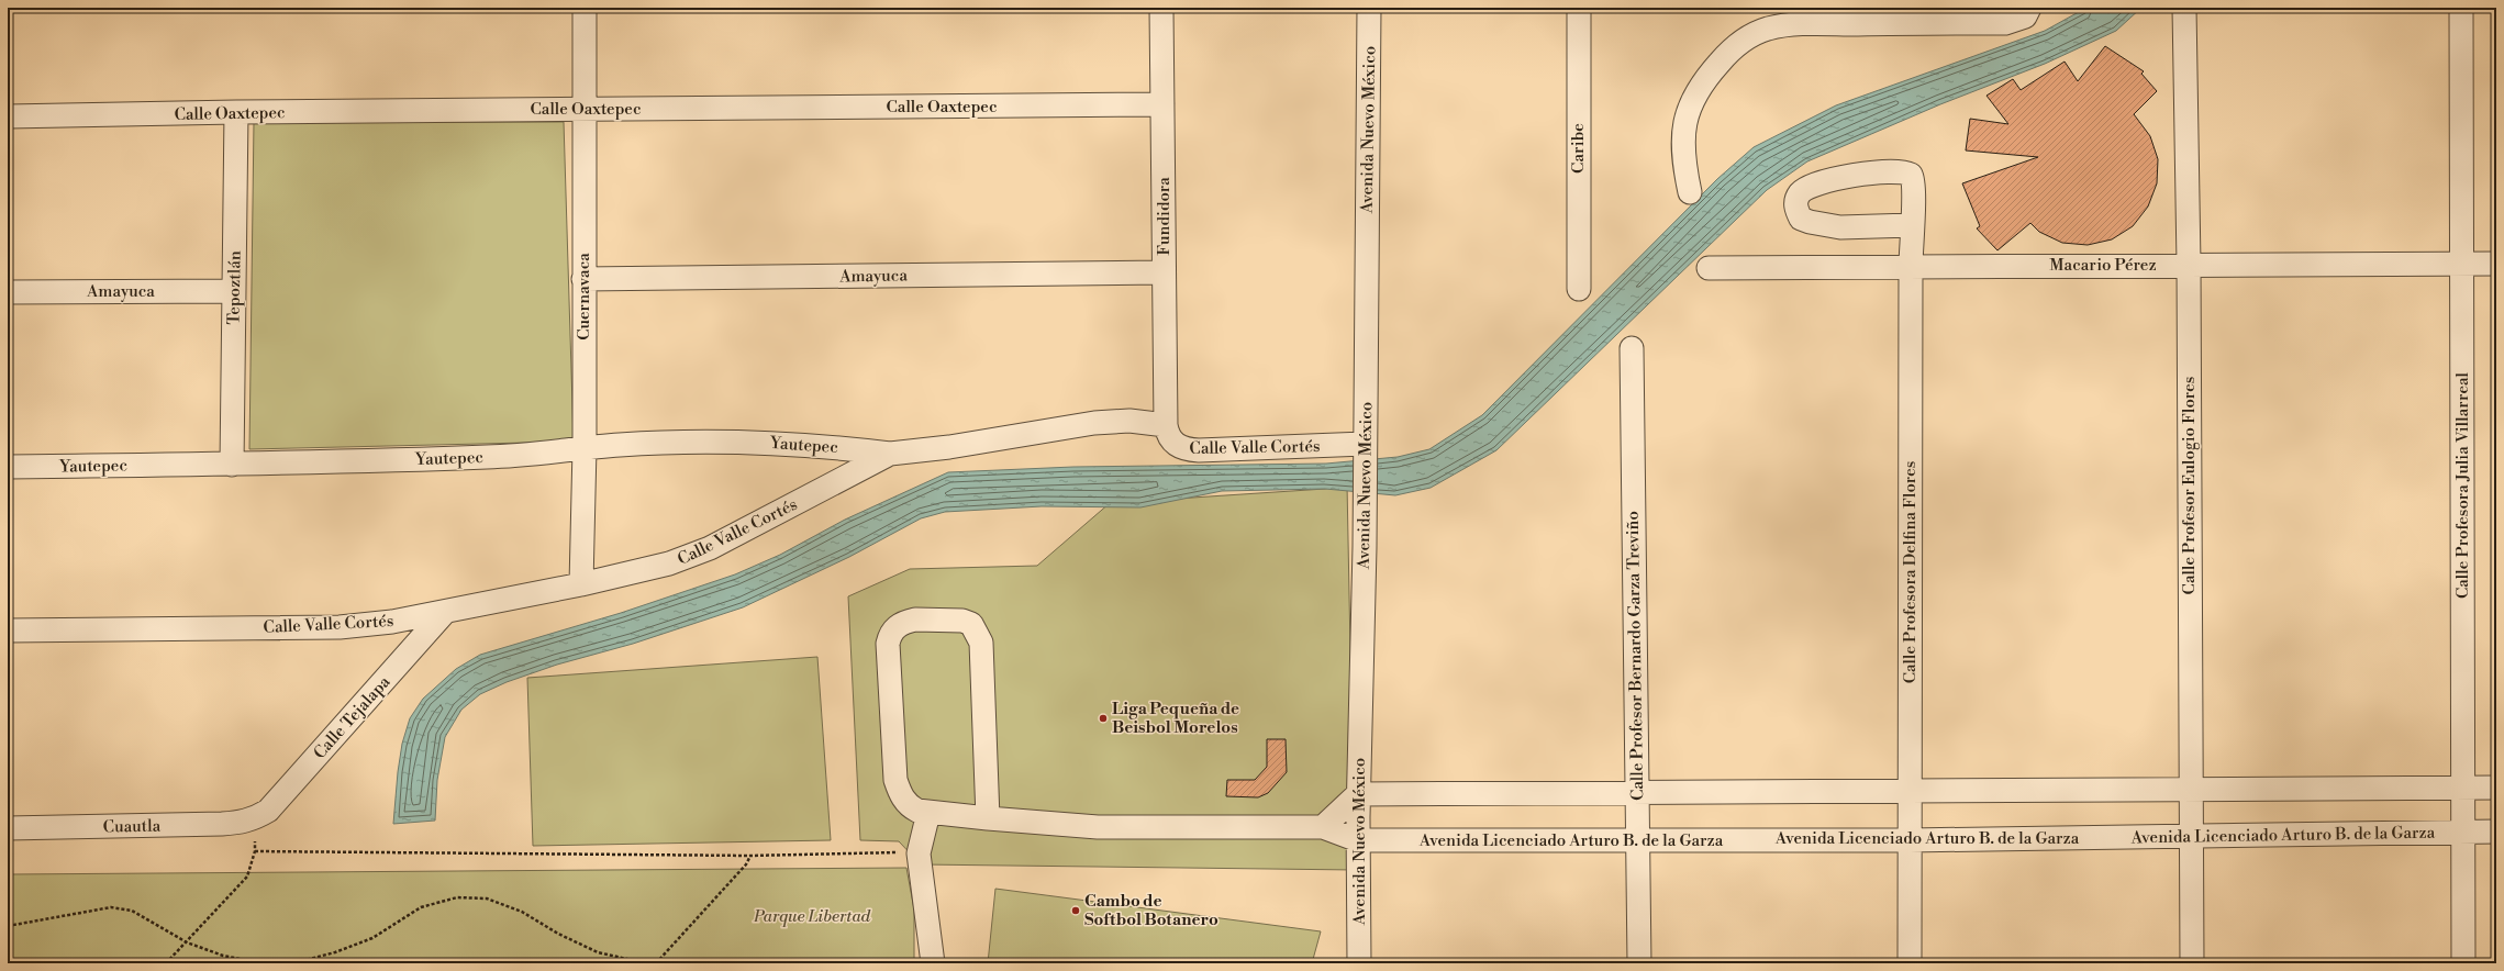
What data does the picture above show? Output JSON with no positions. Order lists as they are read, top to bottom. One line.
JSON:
{"streets":{"street":["Calle Oaxtepec","Avenida Nuevo México","Caribe","Fundidora","Macario Pérez","Amayuca","Tepoztlán","Cuernavaca","Yautepec","Calle Valle Cortés","Calle Profesor Eulogio Flores","Calle Profesora Julia Villarreal","Calle Profesora Delfina Flores","Calle Profesor Bernardo Garza Treviño","Calle Tejalapa","Cuautla","Avenida Licenciado Arturo B. de la Garza"]},"crossings":[["Calle Oaxtepec","Fundidora"],["Calle Oaxtepec","Tepoztlán"],["Calle Oaxtepec","Cuernavaca"],["Avenida Nuevo México","Calle Valle Cortés"],["Avenida Nuevo México","Avenida Licenciado Arturo B. de la Garza"],["Fundidora","Amayuca"],["Fundidora","Calle Valle Cortés"],["Macario Pérez","Calle Profesor Eulogio Flores"],["Macario Pérez","Calle Profesora Julia Villarreal"],["Macario Pérez","Calle Profesora Delfina Flores"],["Amayuca","Tepoztlán"],["Amayuca","Cuernavaca"],["Tepoztlán","Yautepec"],["Cuernavaca","Yautepec"],["Cuernavaca","Calle Valle Cortés"],["Yautepec","Calle Valle Cortés"],["Calle Valle Cortés","Calle Tejalapa"],["Calle Profesor Eulogio Flores","Avenida Licenciado Arturo B. de la Garza"],["Calle Profesora Julia Villarreal","Avenida Licenciado Arturo B. de la Garza"],["Calle Profesora Delfina Flores","Avenida Licenciado Arturo B. de la Garza"],["Calle Profesor Bernardo Garza Treviño","Avenida Licenciado Arturo B. de la Garza"],["Calle Tejalapa","Cuautla"]],"parks":["Parque Libertad"],"places":["Liga Pequeña de Beisbol Morelos","Cambo de Softbol Botanero"]}
